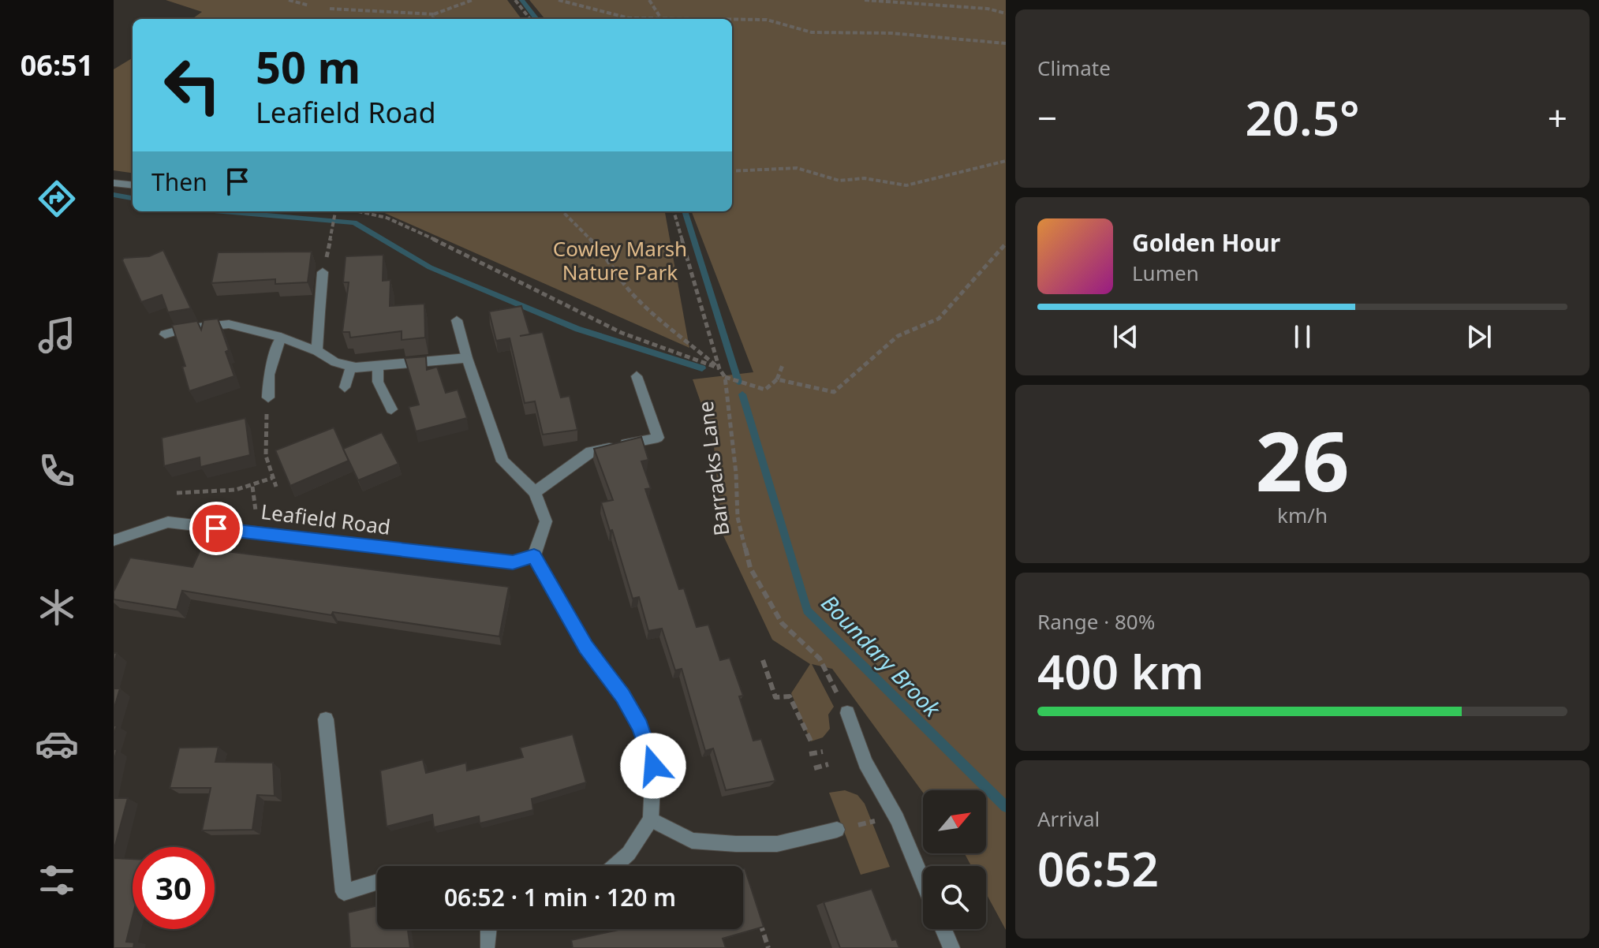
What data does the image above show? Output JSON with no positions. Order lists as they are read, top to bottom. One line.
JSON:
{"streets":{"street":["Leafield Road"],"path":["Barracks Lane"]},"water":["Boundary Brook"],"parks":["Cowley Marsh Nature Park"],"north":"top right","page":{"tabs":"06:51","tile":["Climate",["26","km/h"],["Range · 80%","400 km"],["Arrival","06:52"]],"turn":["50 m","Leafield Road"],"heat":["−","20.5°","+"],"then":"Then","song":["Golden Hour","Lumen"],"limit":"30","trip":"06:52 · 1 min · 120 m"}}
